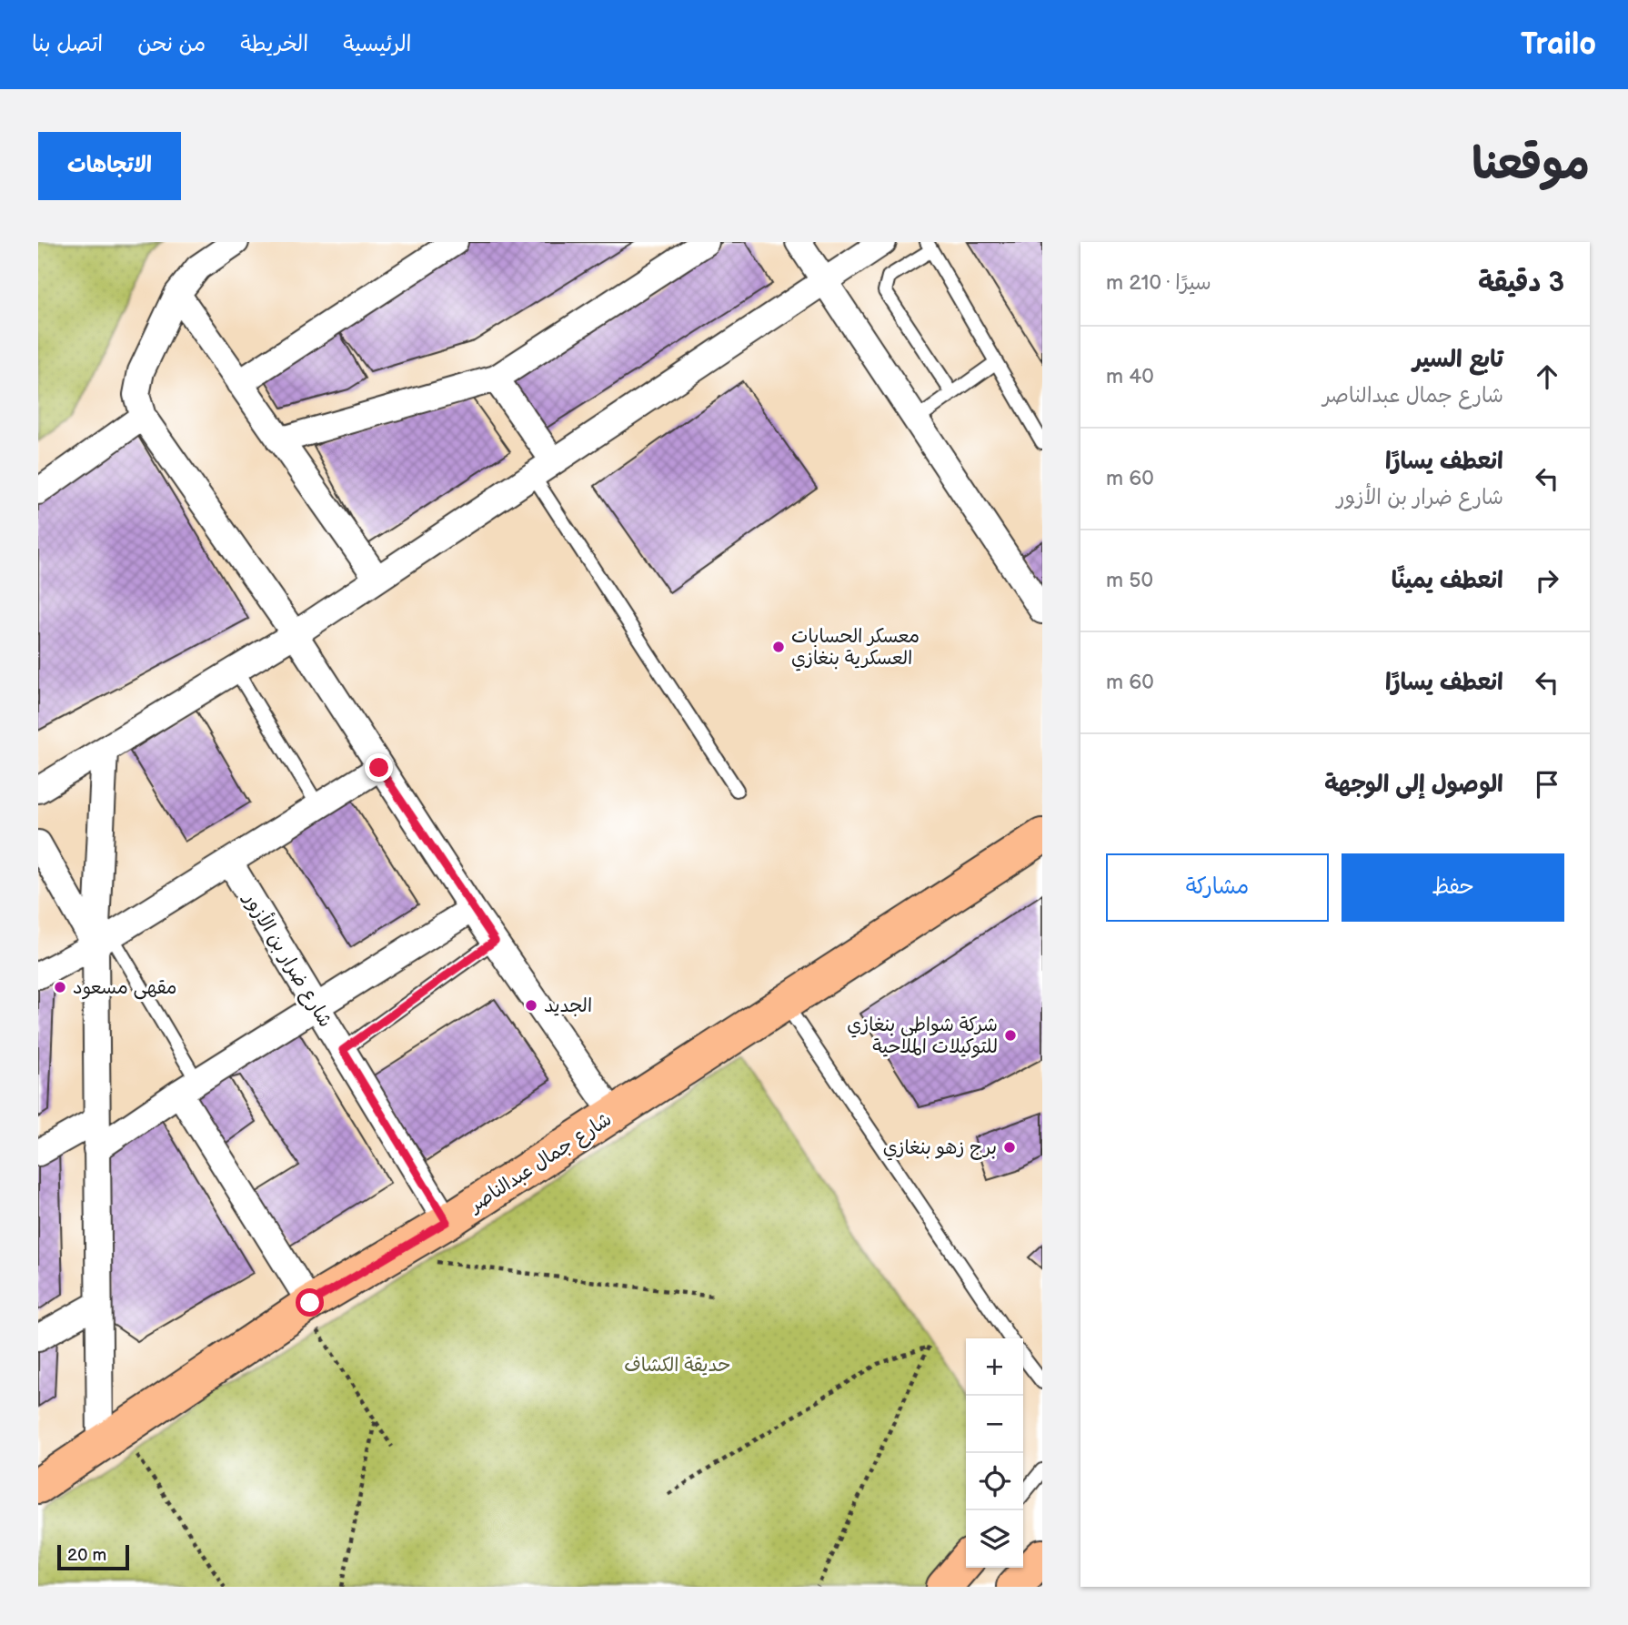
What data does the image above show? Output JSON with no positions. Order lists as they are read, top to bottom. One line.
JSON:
{"streets":{"main road":["شارع جمال عبدالناصر"],"street":["شارع ضرار بن الأزور"]},"crossings":[["شارع ضرار بن الأزور","شارع جمال عبدالناصر"]],"parks":["حديقة الكشاف"],"places":["معسكر الحسابات العسكرية بنغازي","مقهى مسعود","الجديد","شركة شواطي بنغازي للتوكيلات الملاحية","برج زهو بنغازي"],"scale_bar":"20 m","page":{"header":"Trailo","nav":["الرئيسية","الخريطة","من نحن","اتصل بنا"],"title":"موقعنا","buttons":["الاتجاهات",["حفظ","مشاركة"]],"heading":["3 دقيقة","سيرًا · 210 m"],"list":[["تابع السير","شارع جمال عبدالناصر","40 m"],["انعطف يسارًا","شارع ضرار بن الأزور","60 m"],["انعطف يمينًا","50 m"],["انعطف يسارًا","60 m"],"الوصول إلى الوجهة"],"map_buttons":["+","−"],"scale":"20 m"}}
